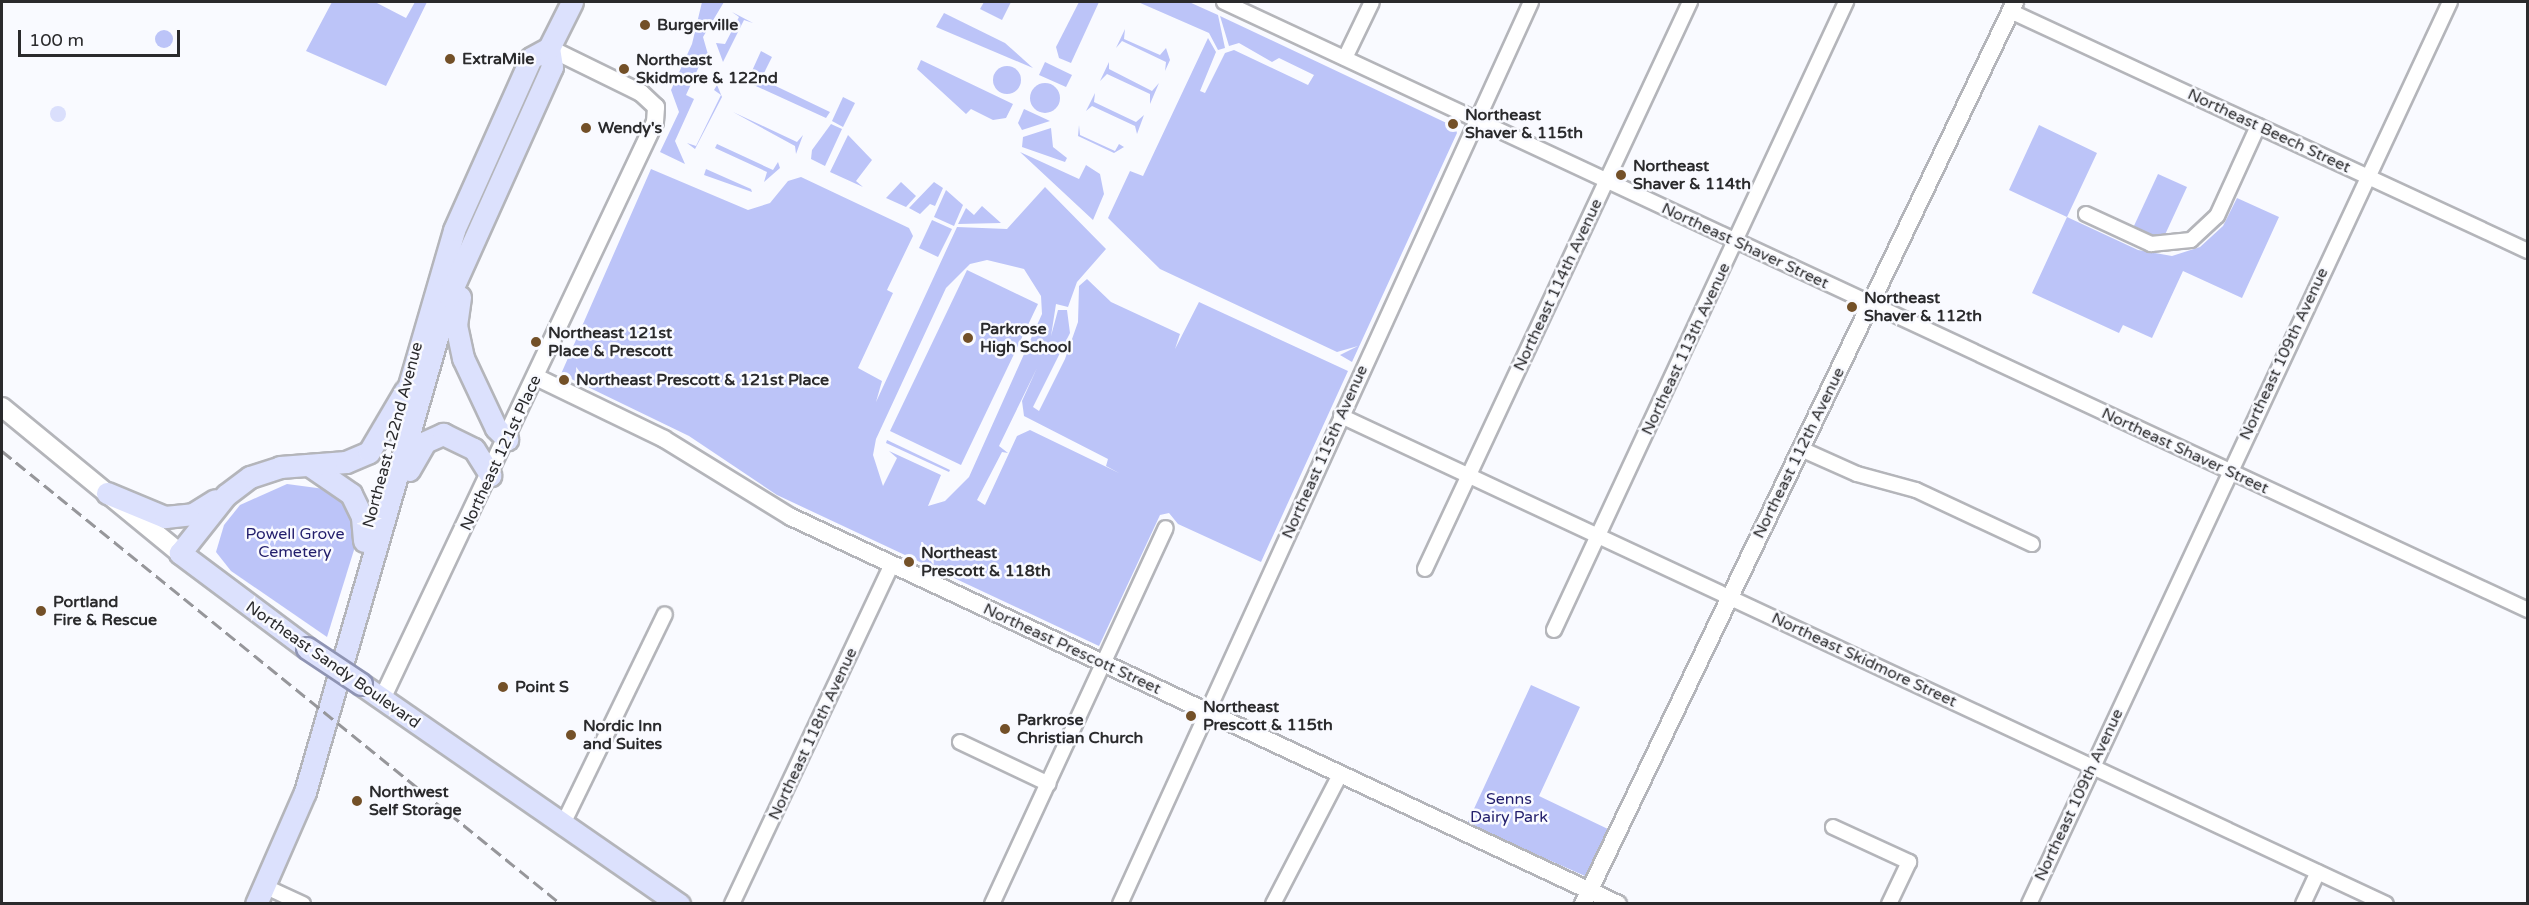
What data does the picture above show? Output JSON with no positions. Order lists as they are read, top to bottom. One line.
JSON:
{"streets":{"main road":["Northeast 122nd Avenue","Northeast Sandy Boulevard"],"street":["Northeast Beech Street","Northeast Shaver Street","Northeast 114th Avenue","Northeast 113th Avenue","Northeast 109th Avenue","Northeast 115th Avenue","Northeast 121st Place","Northeast 112th Avenue","Northeast Prescott Street","Northeast Skidmore Street","Northeast 118th Avenue"]},"crossings":[["Northeast Beech Street","Northeast 109th Avenue"],["Northeast Beech Street","Northeast 112th Avenue"],["Northeast Shaver Street","Northeast 114th Avenue"],["Northeast Shaver Street","Northeast 113th Avenue"],["Northeast Shaver Street","Northeast 109th Avenue"],["Northeast Shaver Street","Northeast 115th Avenue"],["Northeast Shaver Street","Northeast 112th Avenue"],["Northeast 114th Avenue","Northeast Skidmore Street"],["Northeast 113th Avenue","Northeast Skidmore Street"],["Northeast 109th Avenue","Northeast Skidmore Street"],["Northeast 122nd Avenue","Northeast 121st Place"],["Northeast 115th Avenue","Northeast Prescott Street"],["Northeast 115th Avenue","Northeast Skidmore Street"],["Northeast 121st Place","Northeast Prescott Street"],["Northeast 121st Place","Northeast Sandy Boulevard"],["Northeast 112th Avenue","Northeast Prescott Street"],["Northeast 112th Avenue","Northeast Skidmore Street"],["Northeast Prescott Street","Northeast 118th Avenue"]],"parks":["Powell Grove Cemetery","Senns Dairy Park"],"places":["Burgerville","ExtraMile","Northeast Skidmore & 122nd","Northeast Shaver & 115th","Wendy's","Northeast Shaver & 114th","Northeast Shaver & 112th","Parkrose High School","Northeast 121st Place & Prescott","Northeast Prescott & 121st Place","Northeast Prescott & 118th","Portland Fire & Rescue","Point S","Northeast Prescott & 115th","Parkrose Christian Church","Nordic Inn and Suites","Northwest Self Storage"],"scale_bar":"100 m"}
